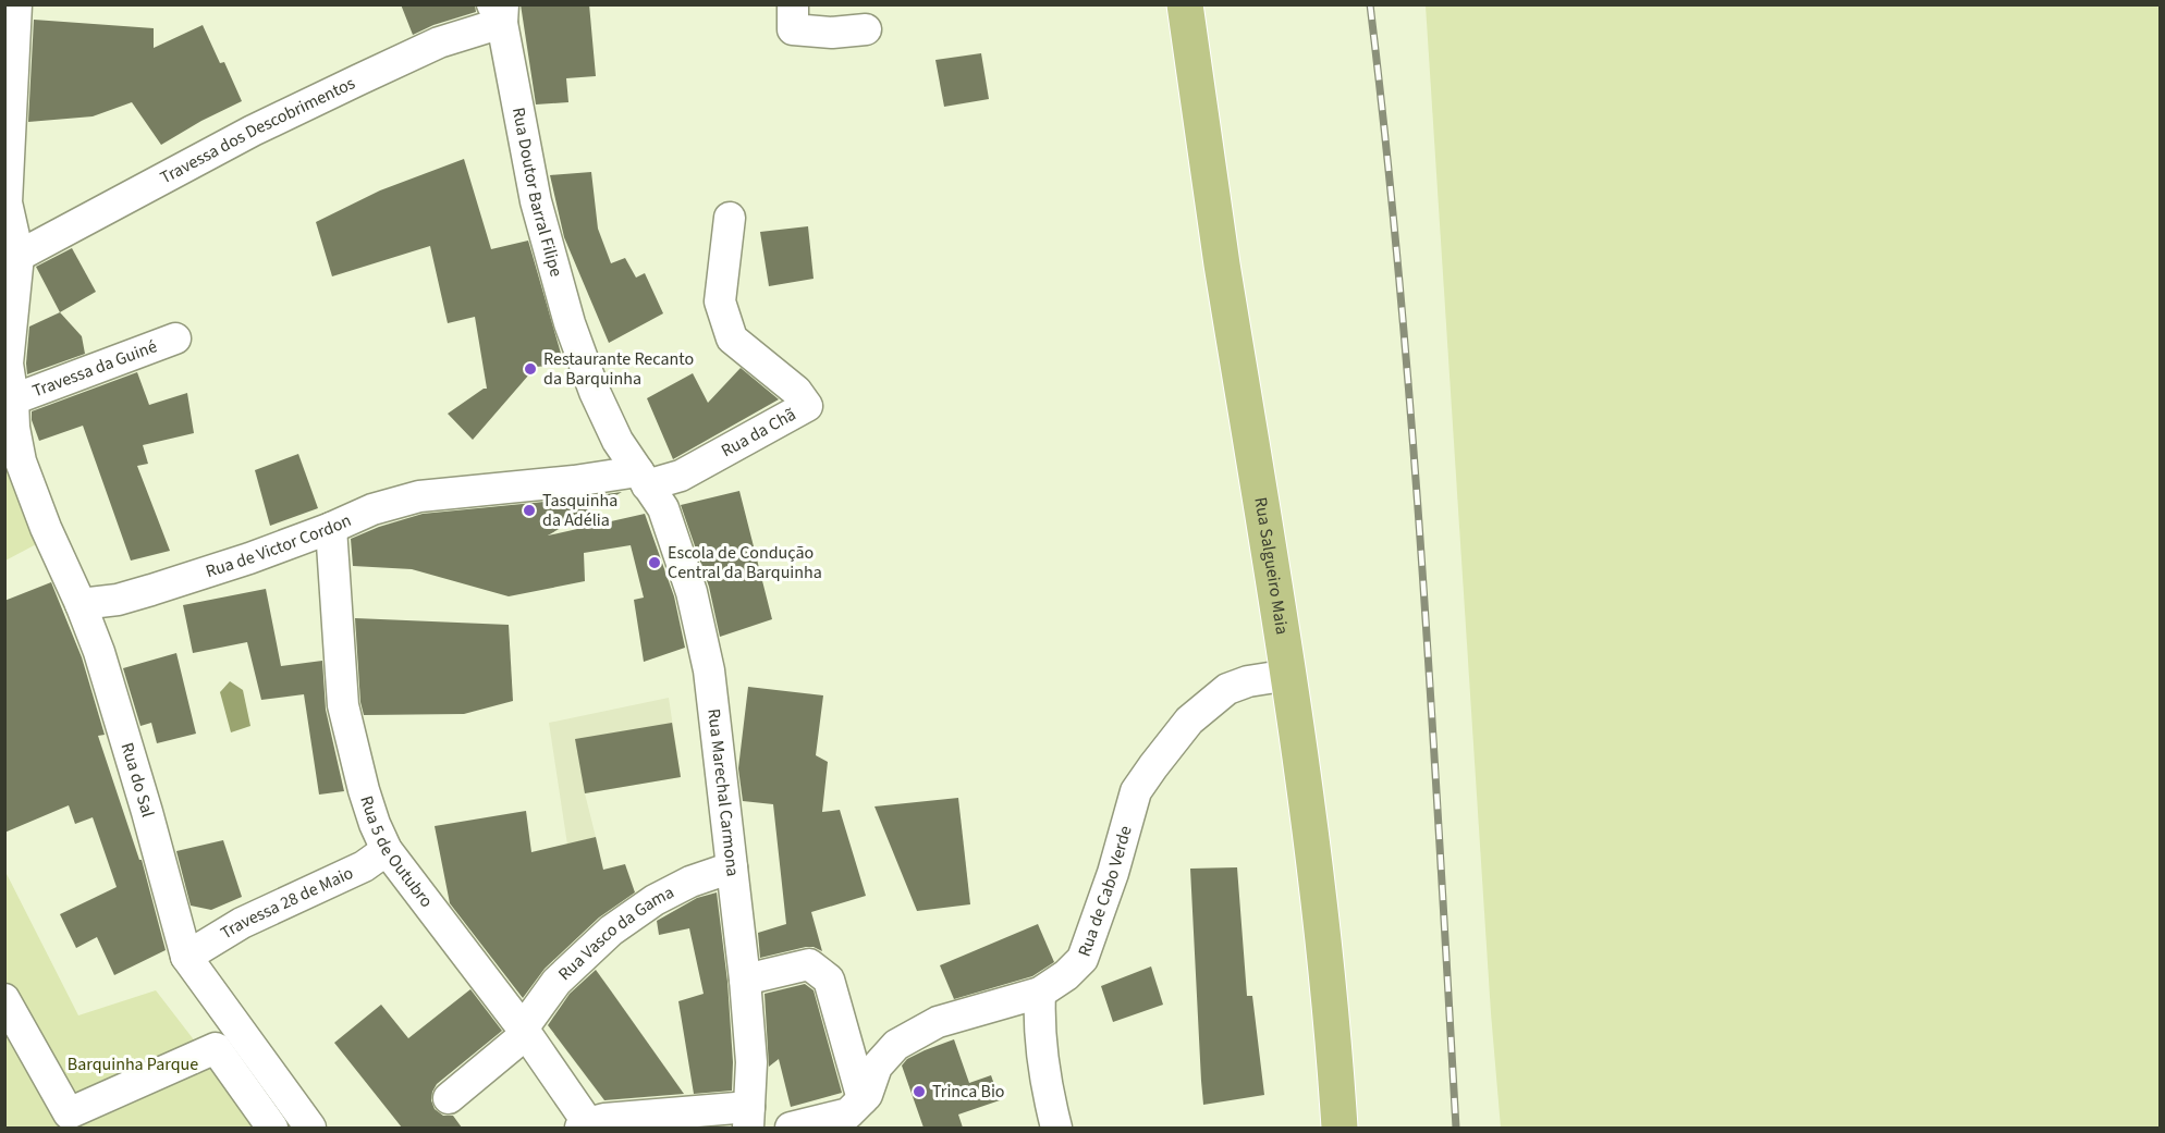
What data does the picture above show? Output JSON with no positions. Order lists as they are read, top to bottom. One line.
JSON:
{"streets":{"main road":["Rua Salgueiro Maia"],"street":["Travessa dos Descobrimentos","Rua Doutor Barral Filipe","Travessa da Guiné","Rua da Chã","Rua de Victor Cordon","Rua do Sal","Rua Marechal Carmona","Rua 5 de Outubro","Rua de Cabo Verde","Travessa 28 de Maio","Rua Vasco da Gama"]},"crossings":[["Travessa dos Descobrimentos","Rua Doutor Barral Filipe"],["Travessa dos Descobrimentos","Rua do Sal"],["Rua Doutor Barral Filipe","Rua da Chã"],["Rua Doutor Barral Filipe","Rua de Victor Cordon"],["Rua Doutor Barral Filipe","Rua Marechal Carmona"],["Travessa da Guiné","Rua do Sal"],["Rua da Chã","Rua de Victor Cordon"],["Rua da Chã","Rua Marechal Carmona"],["Rua de Victor Cordon","Rua do Sal"],["Rua de Victor Cordon","Rua Marechal Carmona"],["Rua de Victor Cordon","Rua 5 de Outubro"],["Rua Salgueiro Maia","Rua de Cabo Verde"],["Rua do Sal","Travessa 28 de Maio"],["Rua Marechal Carmona","Rua Vasco da Gama"],["Rua 5 de Outubro","Travessa 28 de Maio"],["Rua 5 de Outubro","Rua Vasco da Gama"]],"parks":["Barquinha Parque"],"places":["Restaurante Recanto da Barquinha","Tasquinha da Adélia","Escola de Condução Central da Barquinha","Trinca Bio"]}
